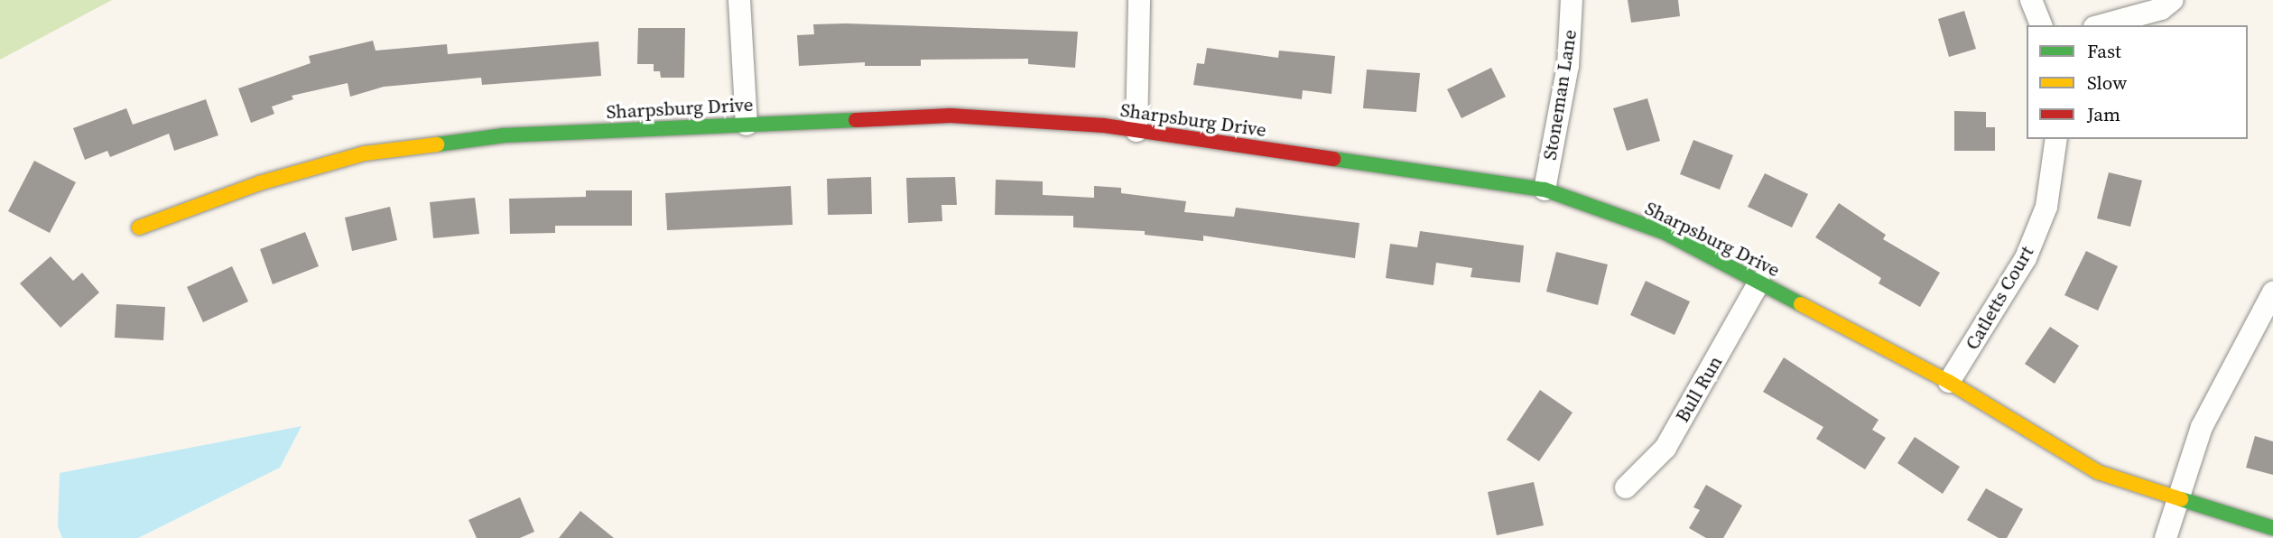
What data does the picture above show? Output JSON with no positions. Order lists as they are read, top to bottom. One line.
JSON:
{"streets":{"street":["Stoneman Lane","Sharpsburg Drive","Catletts Court","Bull Run"]},"crossings":[["Stoneman Lane","Sharpsburg Drive"],["Sharpsburg Drive","Catletts Court"],["Sharpsburg Drive","Bull Run"]],"legend":["Fast","Slow","Jam"]}
